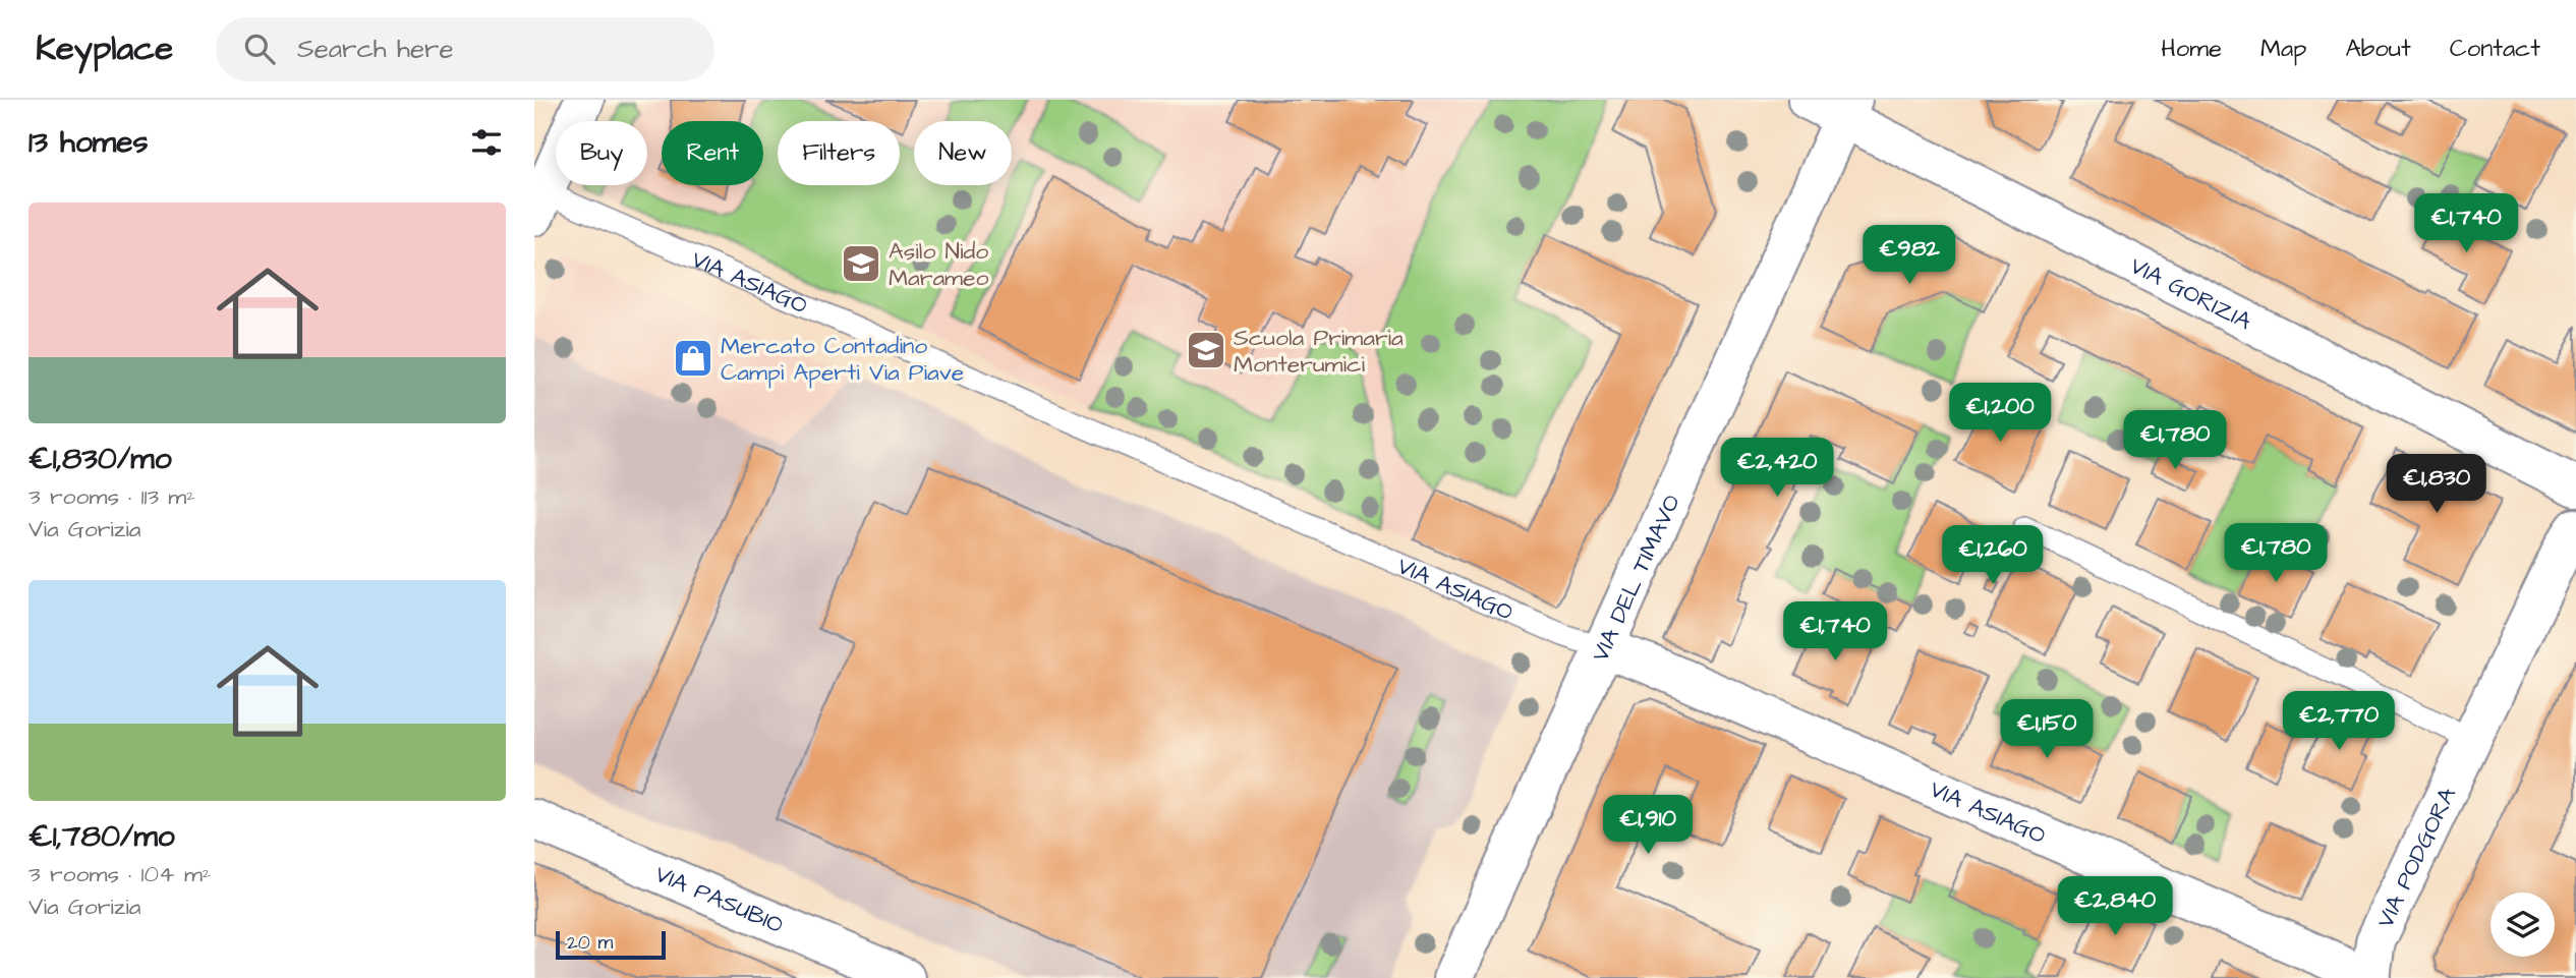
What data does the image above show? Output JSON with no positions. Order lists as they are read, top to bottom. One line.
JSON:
{"streets":{"street":["VIA ASIAGO","VIA GORIZIA","VIA DEL TIMAVO","VIA PODGORA","VIA PASUBIO"]},"crossings":[["VIA ASIAGO","VIA DEL TIMAVO"],["VIA ASIAGO","VIA PODGORA"],["VIA GORIZIA","VIA DEL TIMAVO"]],"places":{"school or university":["Asilo Nido Marameo","Scuola Primaria Monterumici"],"shop":["Mercato Contadino Campi Aperti Via Piave"]},"scale_bar":"20 m","page":{"header":"Keyplace","search":"Search here","nav":["Home","Map","About","Contact"],"heading":"13 homes","chip":["Buy","Rent","Filters","New"],"list":[{"name":"€1,830/mo","note":"3 rooms · 113 m² · Via Gorizia"},{"name":"€1,780/mo","note":"3 rooms · 104 m² · Via Gorizia"}],"price":["€1,740","€982","€1,200","€1,780","€2,420","€1,830","€1,780","€1,260","€1,740","€2,770","€1,150","€1,910","€2,840"],"scale":"20 m"}}
